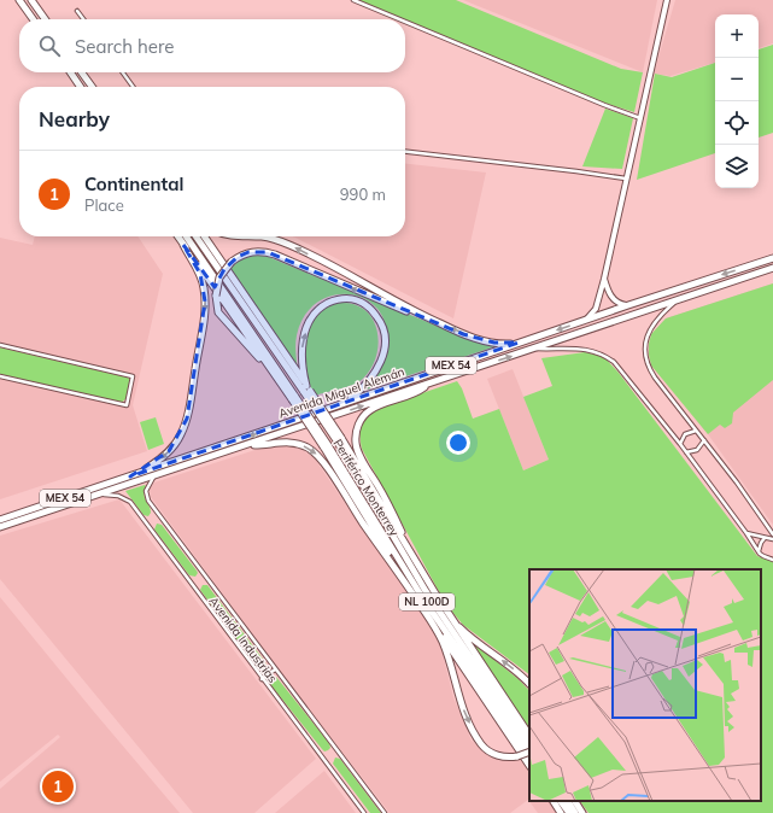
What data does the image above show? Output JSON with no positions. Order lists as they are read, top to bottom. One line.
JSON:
{"streets":{"highway":["MEX 54","Avenida Miguel Alemán","Periférico Monterrey","NL 100D"],"street":["Avenida Industrias"]},"crossings":[["Avenida Miguel Alemán","Avenida Industrias"]],"page":{"map_buttons":["+","−"],"search":"Search here","heading":"Nearby","list":[{"mark":"1","name":"Continental","note":"Place","value":"990 m"}],"pins":"1"}}
